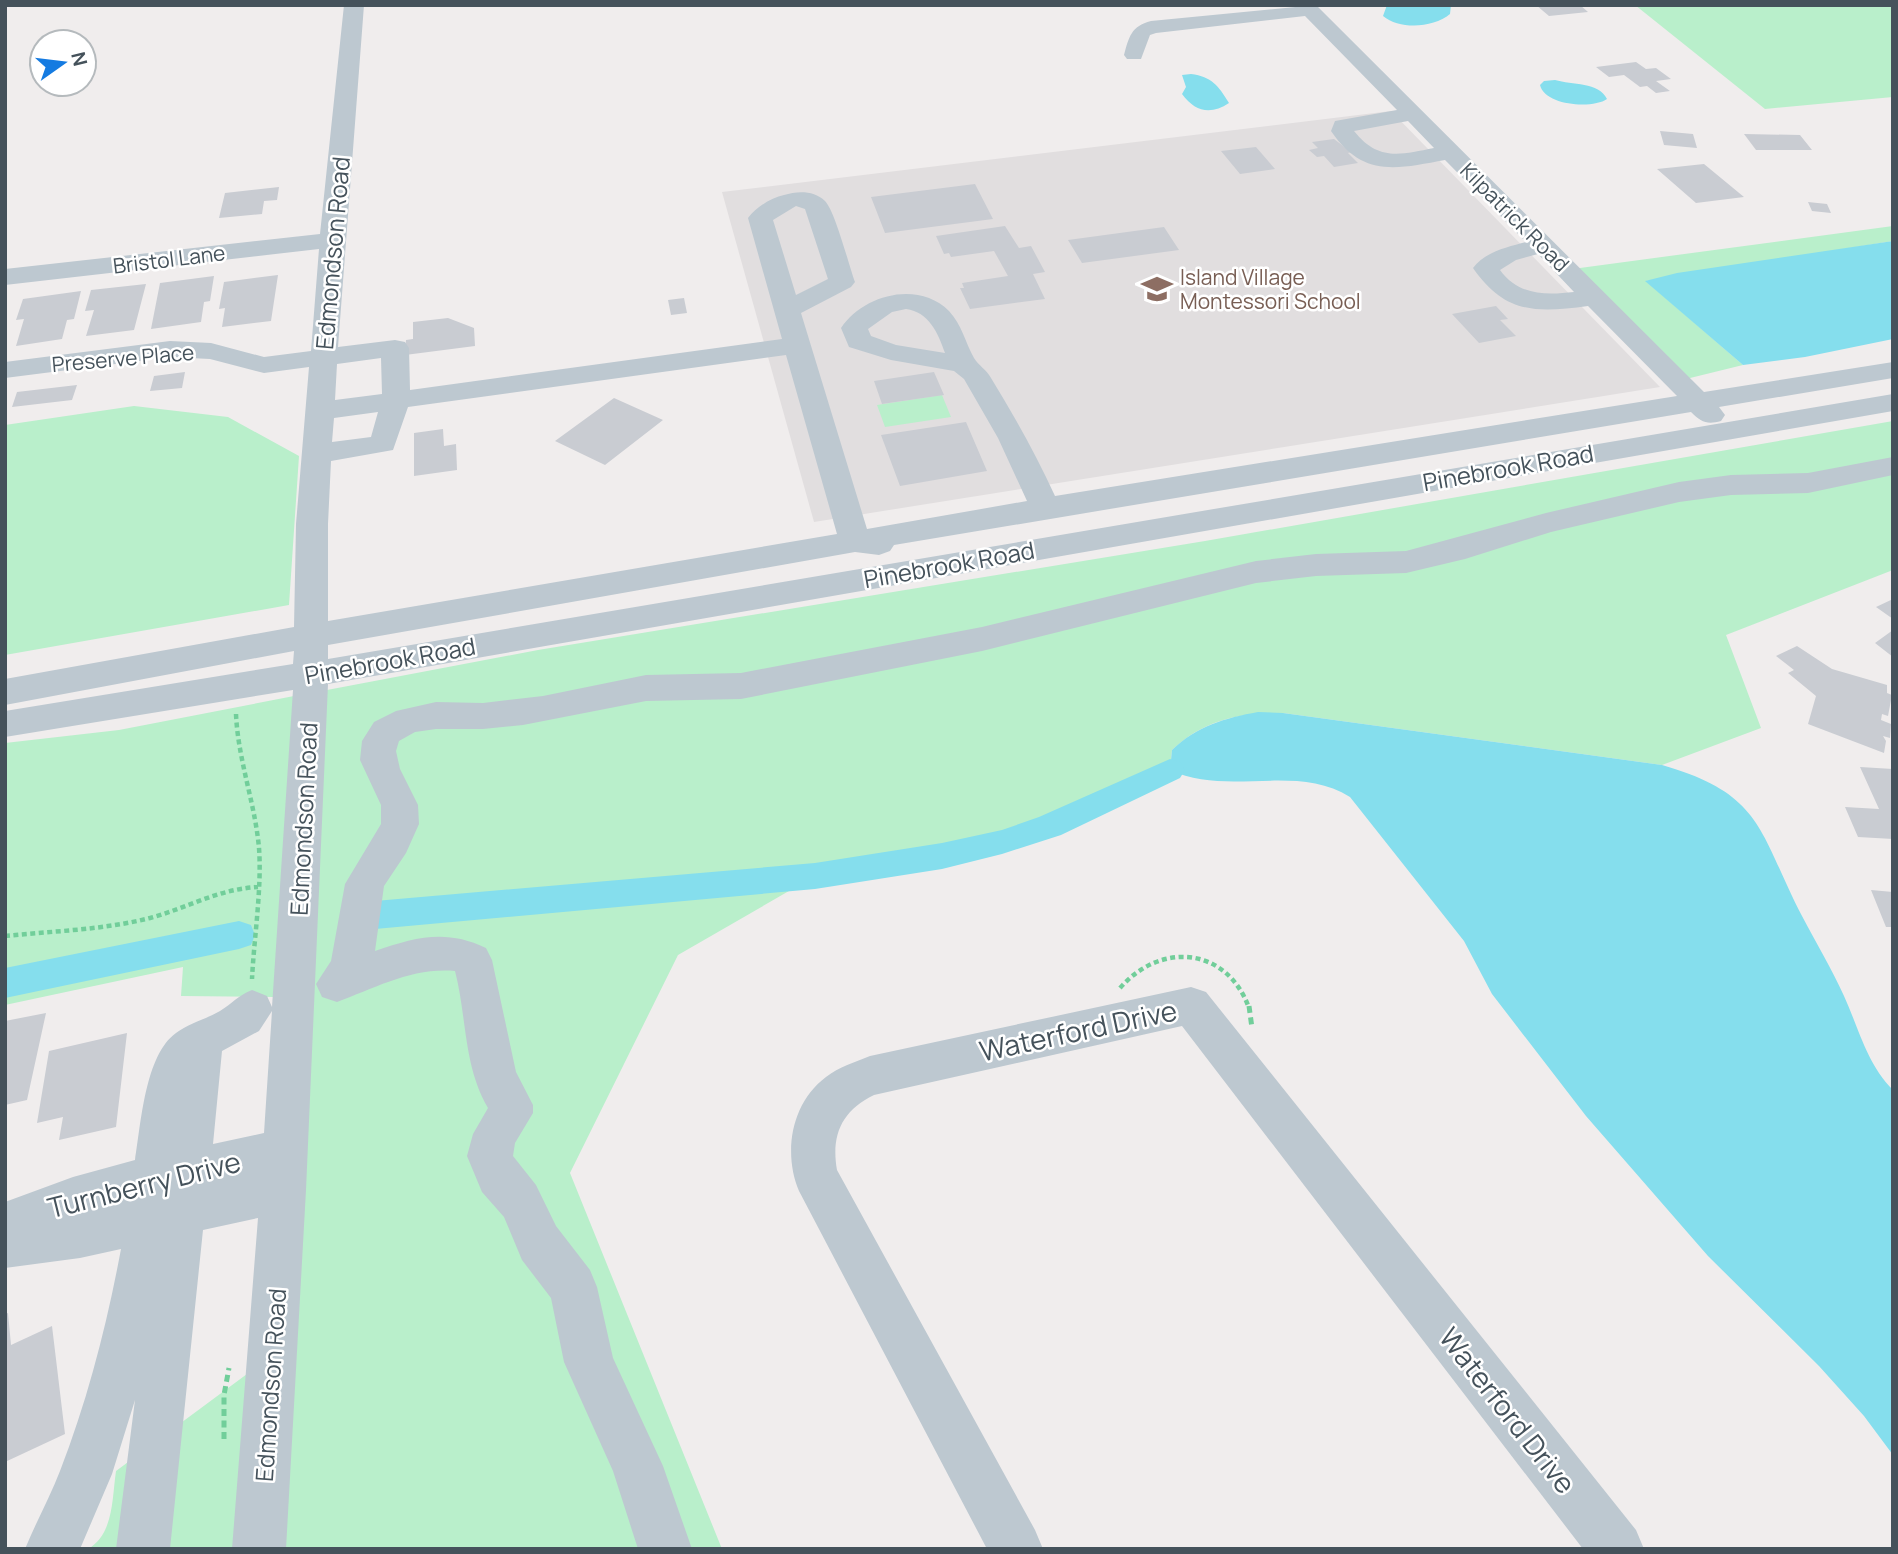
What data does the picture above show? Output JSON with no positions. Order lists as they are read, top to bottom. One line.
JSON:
{"streets":{"street":["Kilpatrick Road","Edmondson Road","Bristol Lane","Preserve Place","Pinebrook Road","Waterford Drive","Turnberry Drive"]},"crossings":[["Kilpatrick Road","Pinebrook Road"],["Edmondson Road","Bristol Lane"],["Edmondson Road","Preserve Place"],["Edmondson Road","Pinebrook Road"],["Edmondson Road","Turnberry Drive"]],"places":{"school or university":["Island Village Montessori School"]},"north":"right"}
